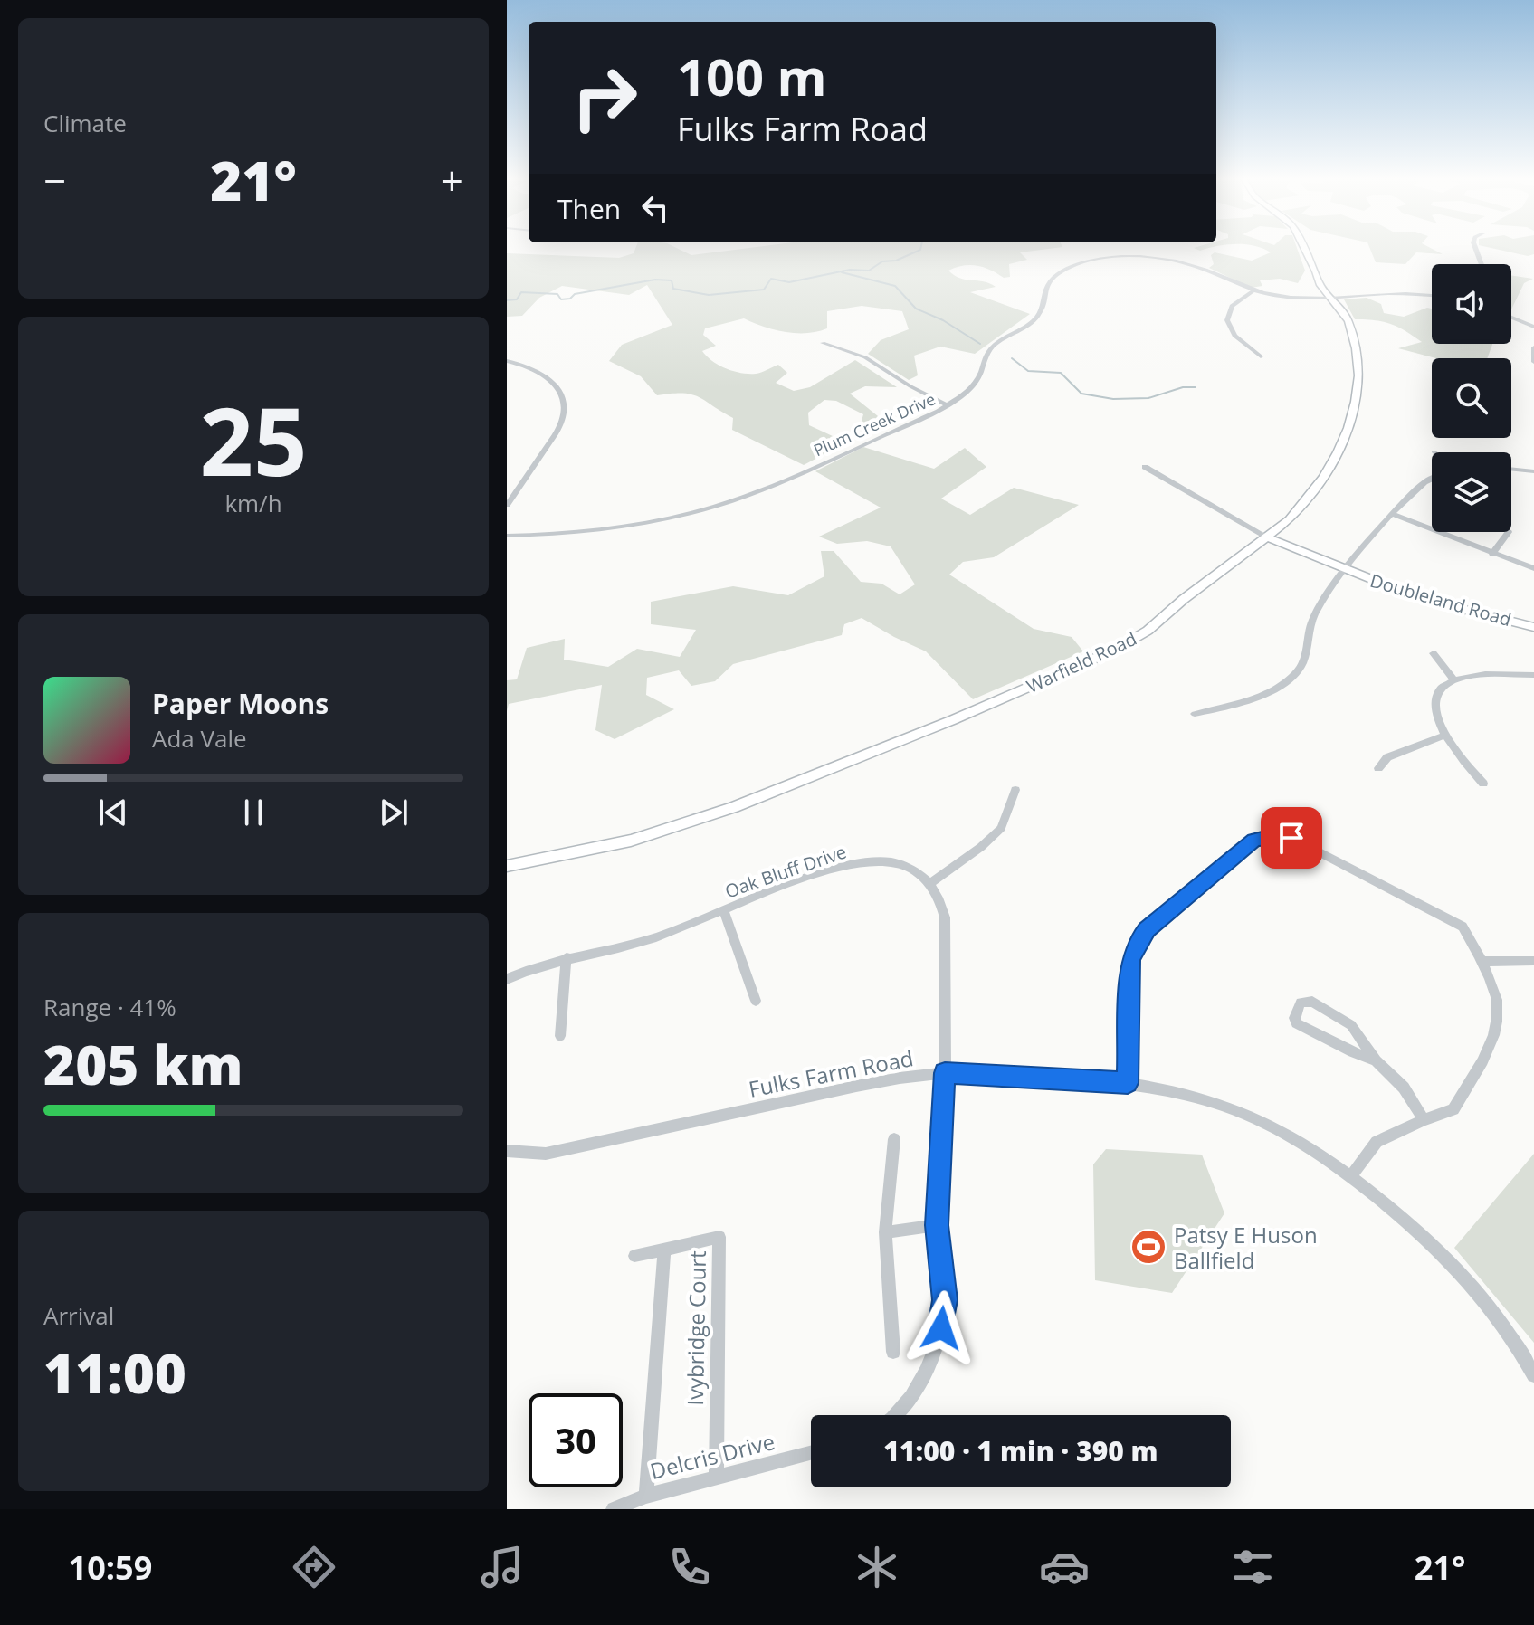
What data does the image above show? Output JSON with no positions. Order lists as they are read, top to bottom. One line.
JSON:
{"streets":{"street":["Plum Creek Drive","Doubleland Road","Warfield Road","Oak Bluff Drive","Fulks Farm Road","Ivybridge Court","Delcris Drive"]},"crossings":[["Plum Creek Drive","Warfield Road"],["Doubleland Road","Warfield Road"],["Ivybridge Court","Delcris Drive"]],"places":{"sports":["Patsy E Huson Ballfield"]},"page":{"tile":["Climate",["25","km/h"],["Range · 41%","205 km"],["Arrival","11:00"]],"turn":["100 m","Fulks Farm Road"],"heat":["−","21°","+"],"then":"Then","song":["Paper Moons","Ada Vale"],"limit":"30","trip":"11:00 · 1 min · 390 m","tabs":["10:59","21°"]}}
